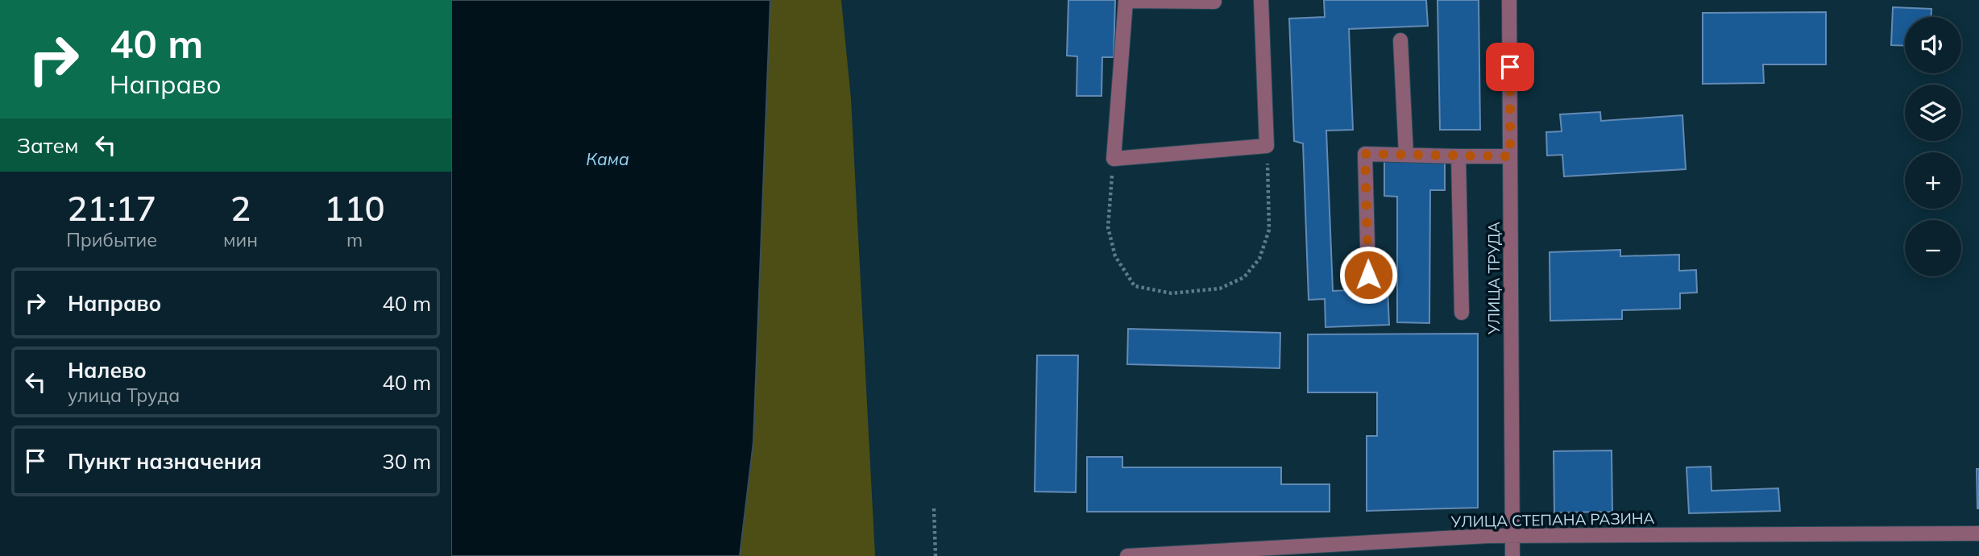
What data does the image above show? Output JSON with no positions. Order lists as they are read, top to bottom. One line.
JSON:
{"streets":{"street":["УЛИЦА ТРУДА","УЛИЦА СТЕПАНА РАЗИНА"]},"crossings":[["УЛИЦА ТРУДА","УЛИЦА СТЕПАНА РАЗИНА"]],"water":["Кама"],"page":{"turn":["40 m","Направо"],"map_buttons":["+","−"],"then":"Затем","eta":["21:17","Прибытие","2","мин","110","m"],"list":[{"name":"Направо","value":"40 m"},{"name":"Налево","note":"улица Труда","value":"40 m"},{"name":"Пункт назначения","value":"30 m"}]}}
